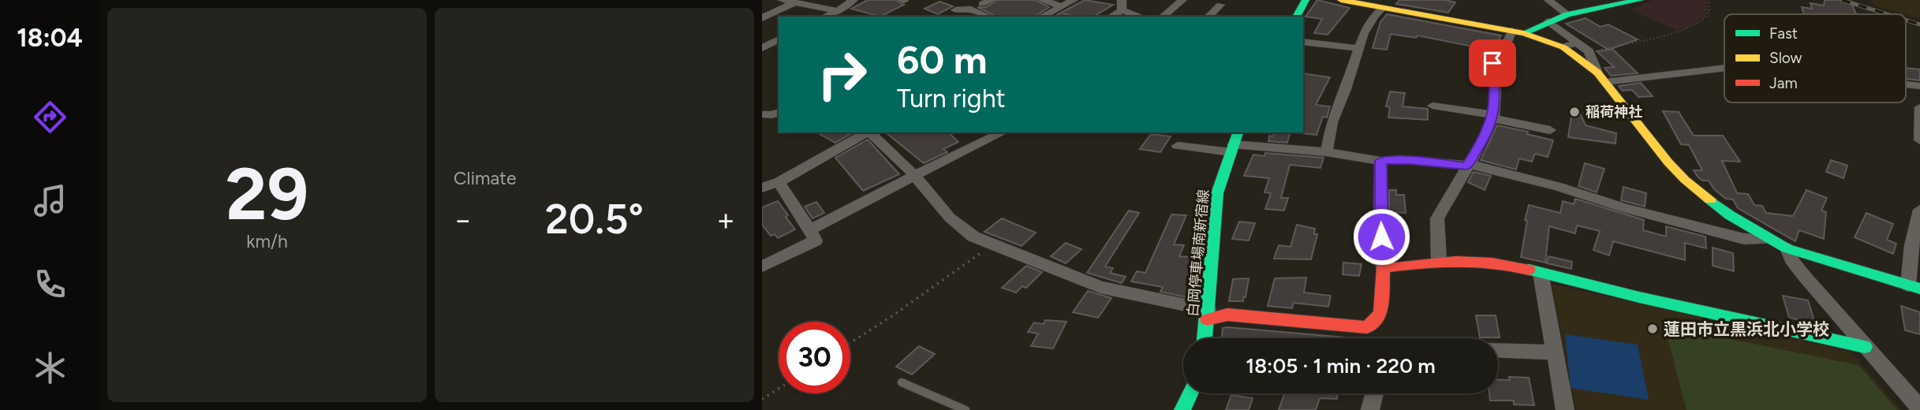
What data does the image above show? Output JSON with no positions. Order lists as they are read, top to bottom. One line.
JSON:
{"streets":{"street":["白岡停車場南新宿線"]},"places":["稲荷神社","蓮田市立黒浜北小学校"],"legend":["Fast","Slow","Jam"],"page":{"tabs":"18:04","tile":[["29","km/h"],"Climate"],"turn":["60 m","Turn right"],"heat":["−","20.5°","+"],"limit":"30","trip":"18:05 · 1 min · 220 m"}}
